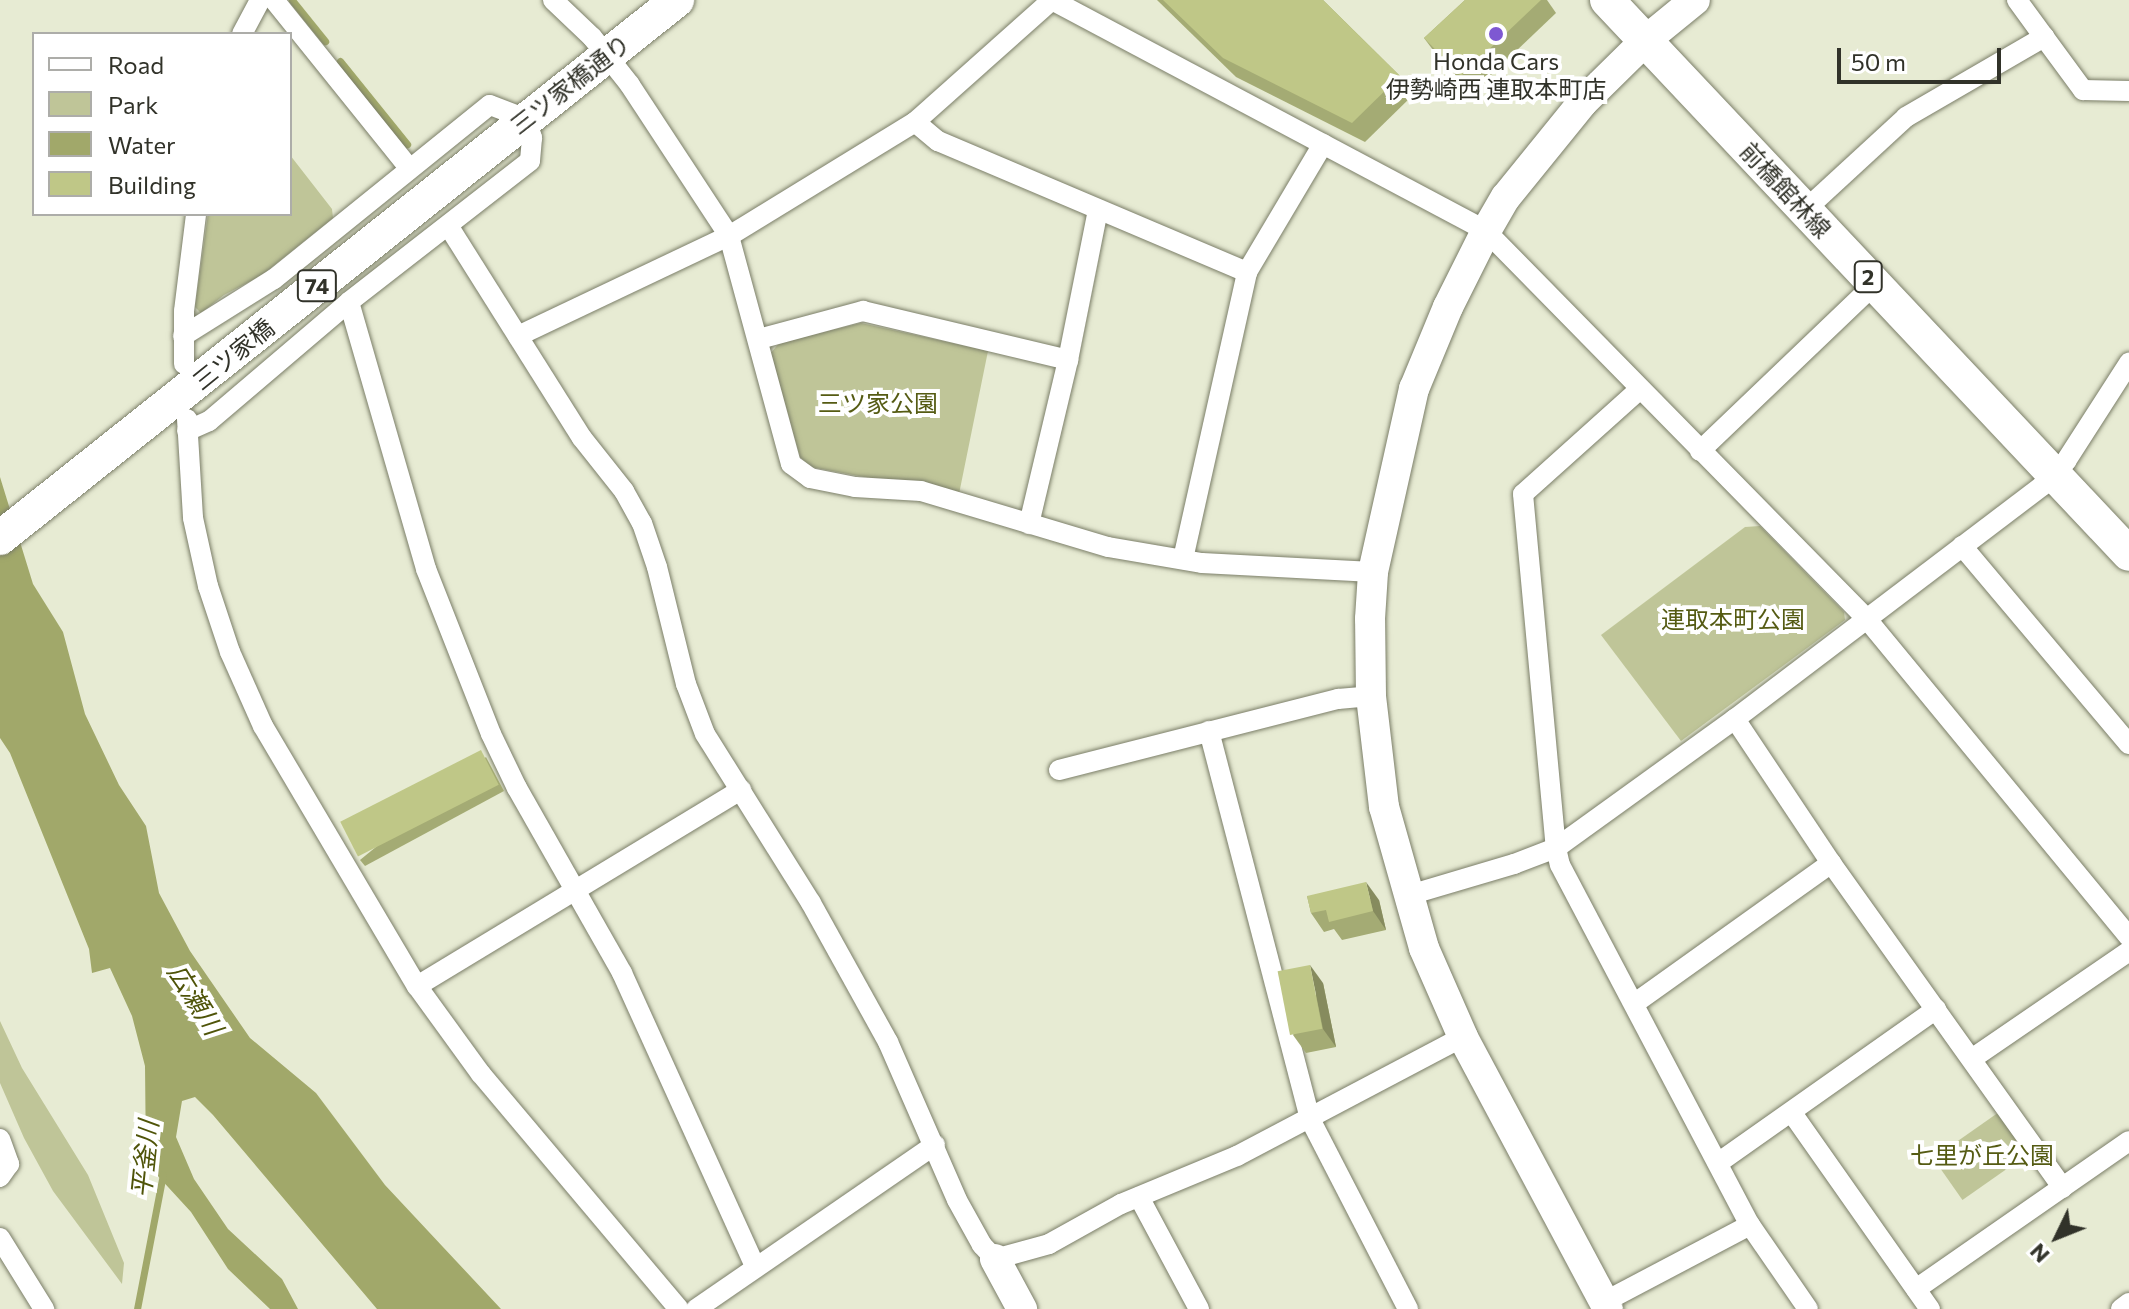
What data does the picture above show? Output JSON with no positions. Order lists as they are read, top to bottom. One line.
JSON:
{"streets":{"main road":["三ツ家橋通り","前橋館林線","2","74","三ツ家橋"]},"crossings":[["三ツ家橋通り","三ツ家橋"]],"water":["広瀬川","平釜川"],"parks":["三ツ家公園","連取本町公園","七里が丘公園"],"places":["Honda Cars 伊勢崎西 連取本町店"],"legend":["Road","Park","Water","Building"],"scale_bar":"50 m","north":"bottom left"}
